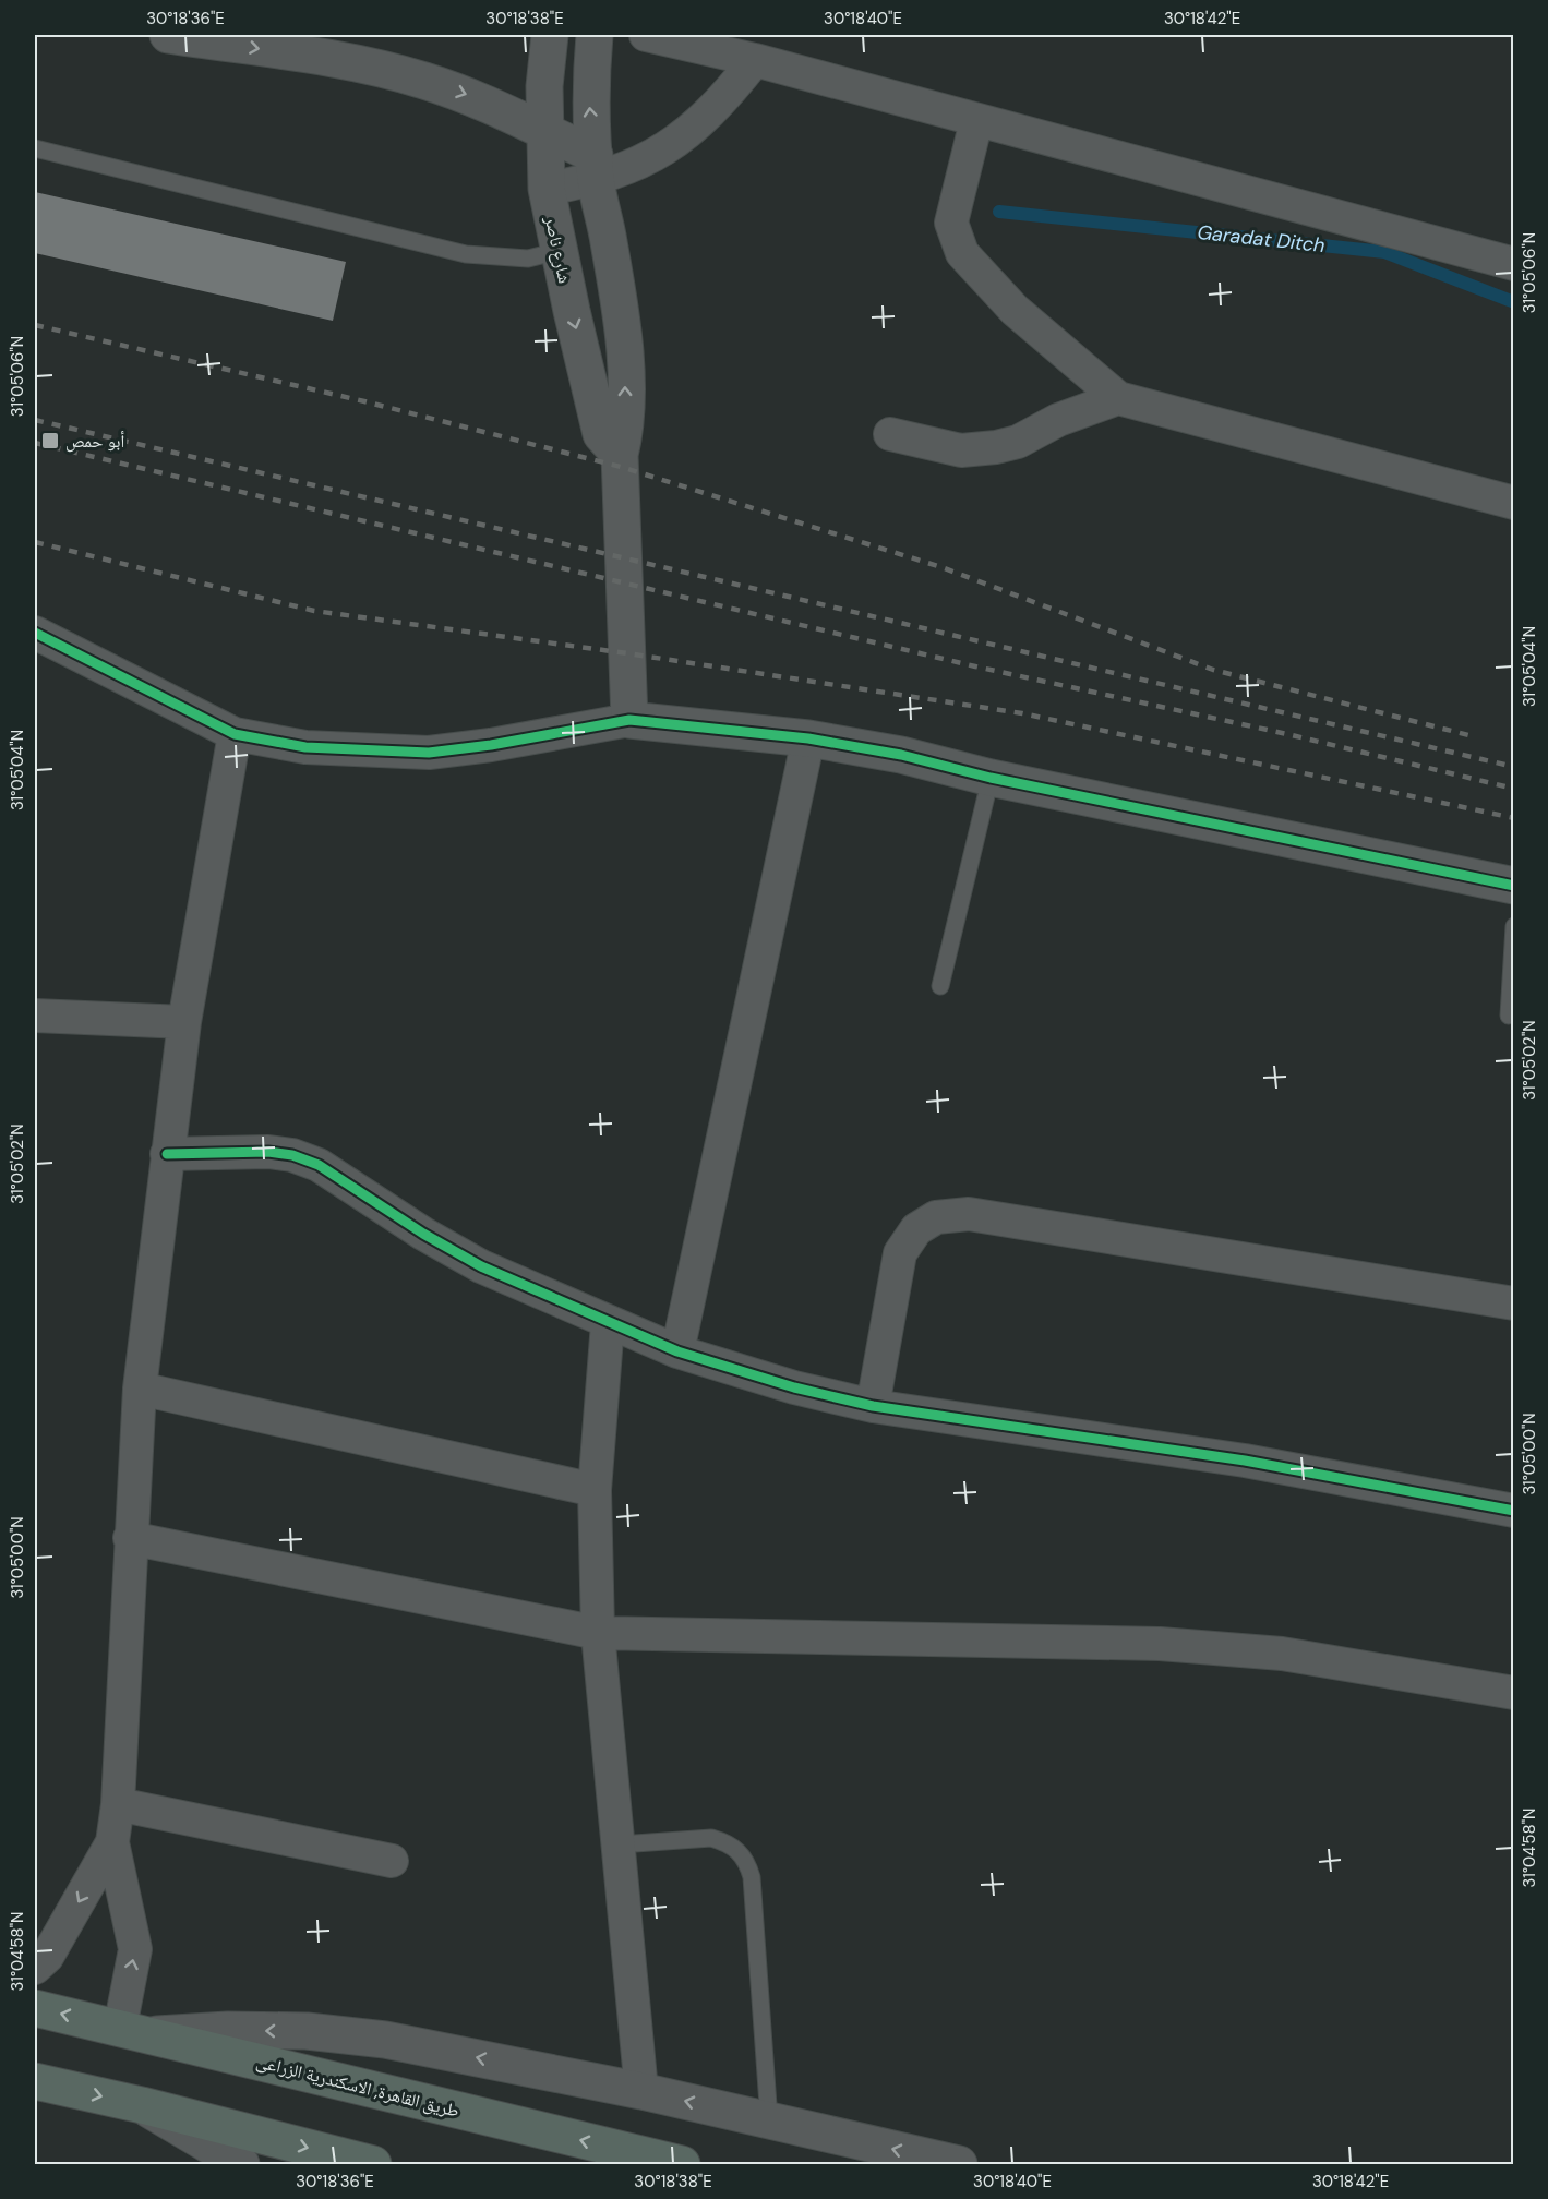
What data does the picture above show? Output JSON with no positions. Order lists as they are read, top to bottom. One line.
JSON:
{"streets":{"highway":["طريق القاهرة, الاسكندرية الزراعى"],"street":["شارع ناصر"]},"water":["Garadat Ditch"],"places":{"transit":["أبو حمص"]},"coordinates":["30°18'36\"E","30°18'38\"E","30°18'40\"E","30°18'42\"E","31°05'06\"N","31°05'04\"N","31°05'02\"N","31°05'00\"N","31°04'58\"N"]}
